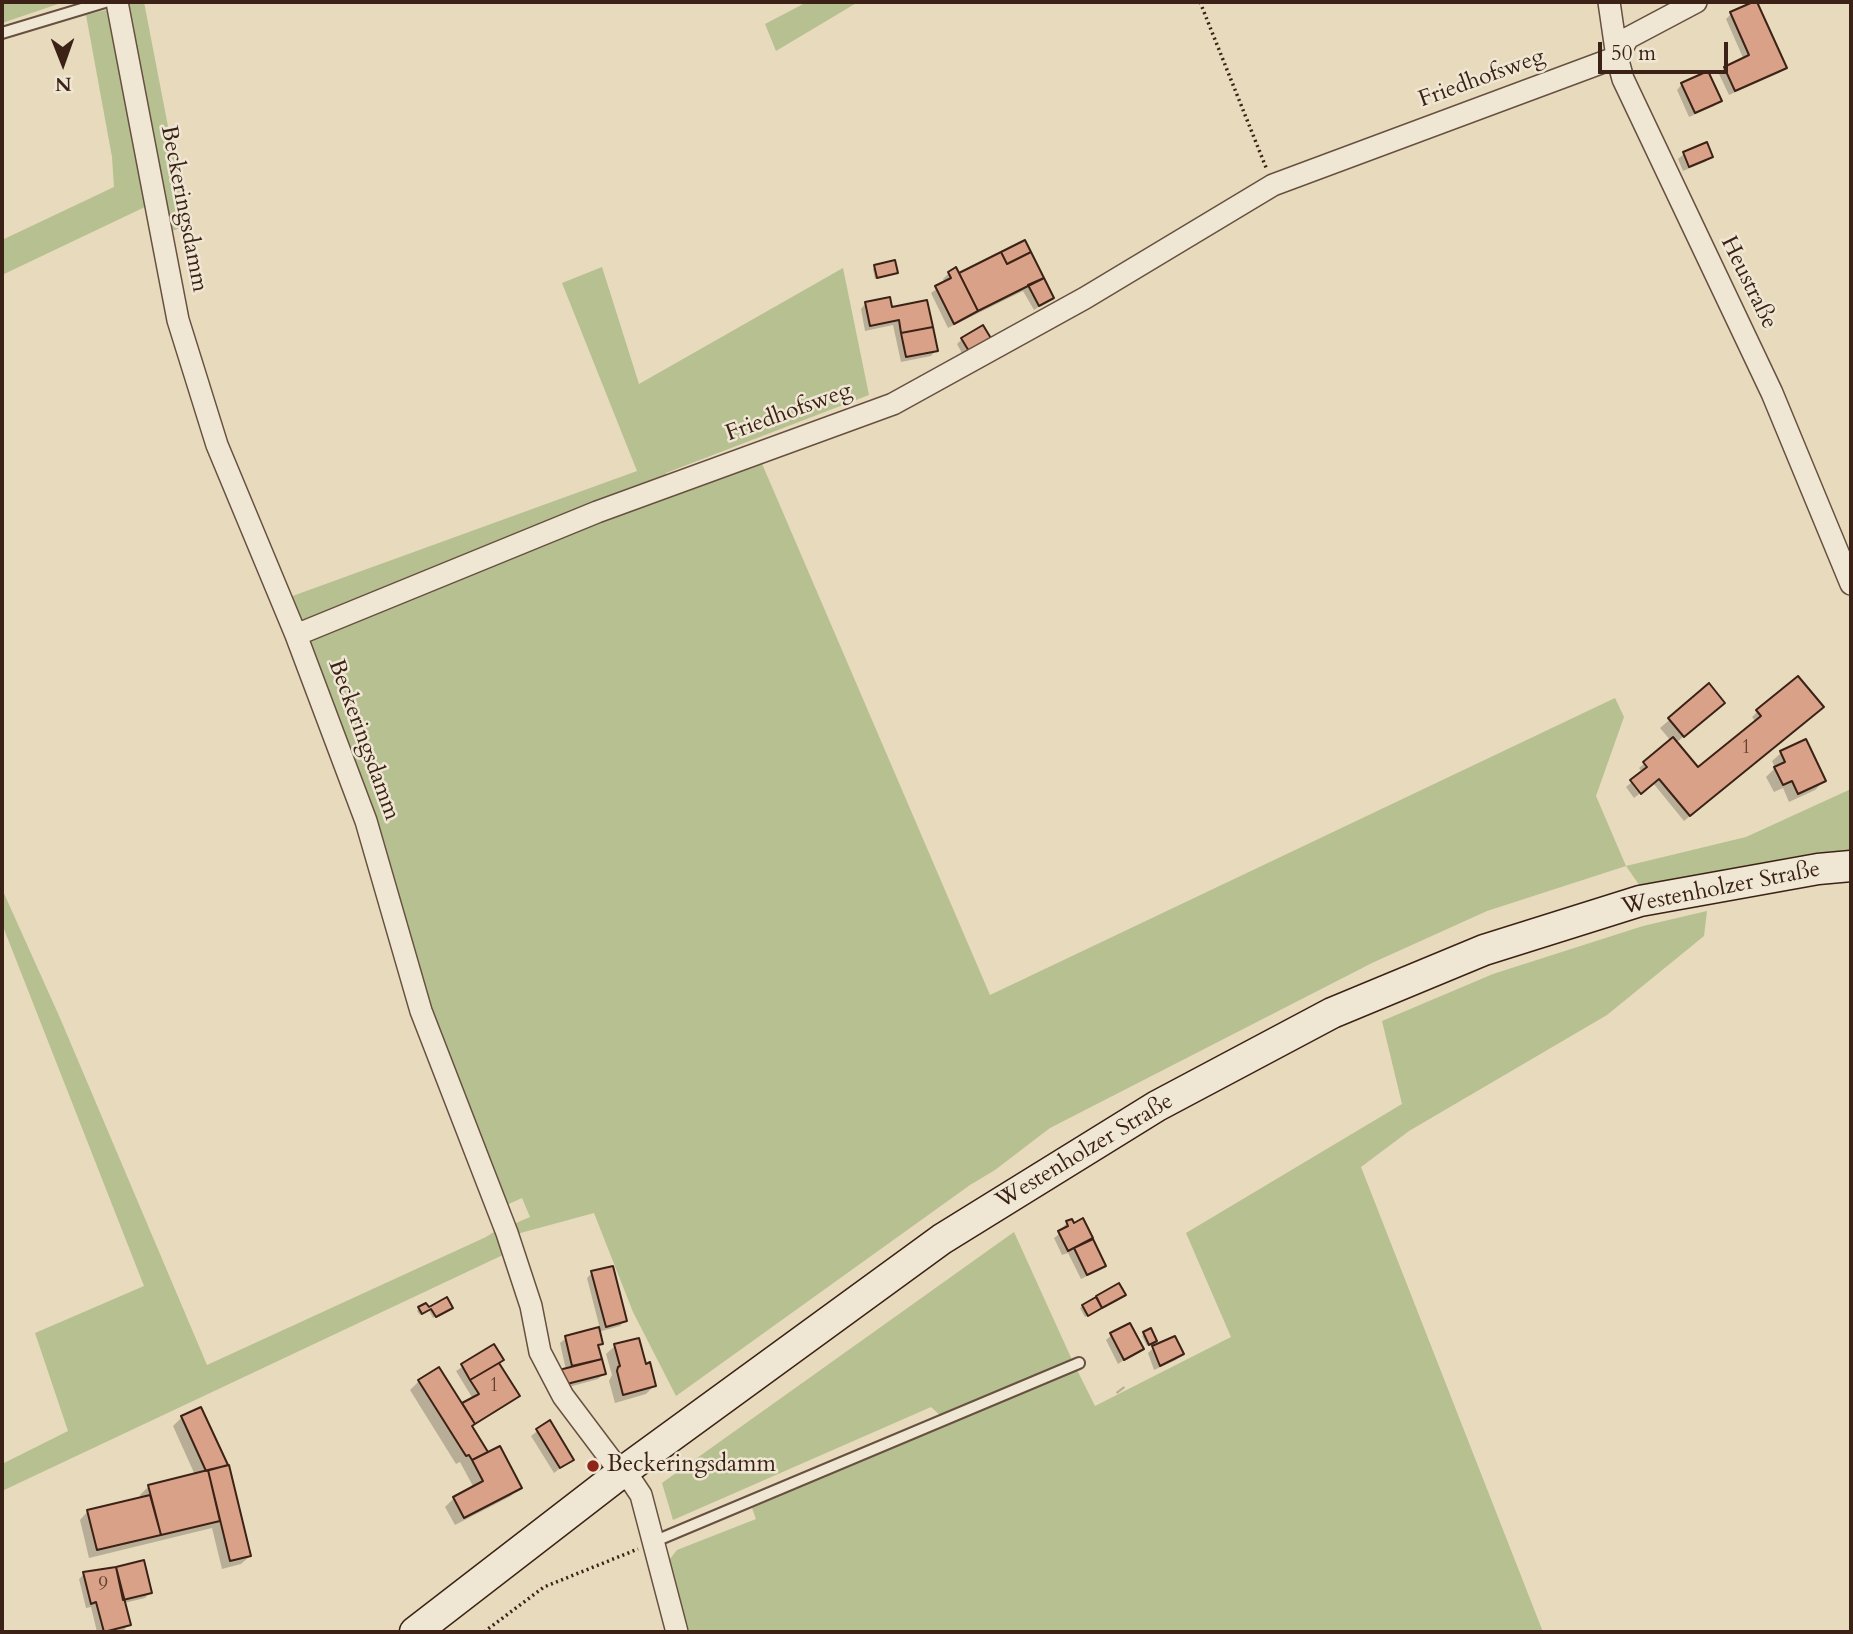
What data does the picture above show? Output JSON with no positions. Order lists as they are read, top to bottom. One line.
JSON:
{"streets":{"main road":["Westenholzer Straße"],"street":["Friedhofsweg","Beckeringsdamm","Heustraße"]},"crossings":[["Friedhofsweg","Beckeringsdamm"],["Friedhofsweg","Heustraße"],["Beckeringsdamm","Westenholzer Straße"]],"places":["Beckeringsdamm"],"house_numbers":["1","1","9"],"scale_bar":"50 m","north":"bottom"}
